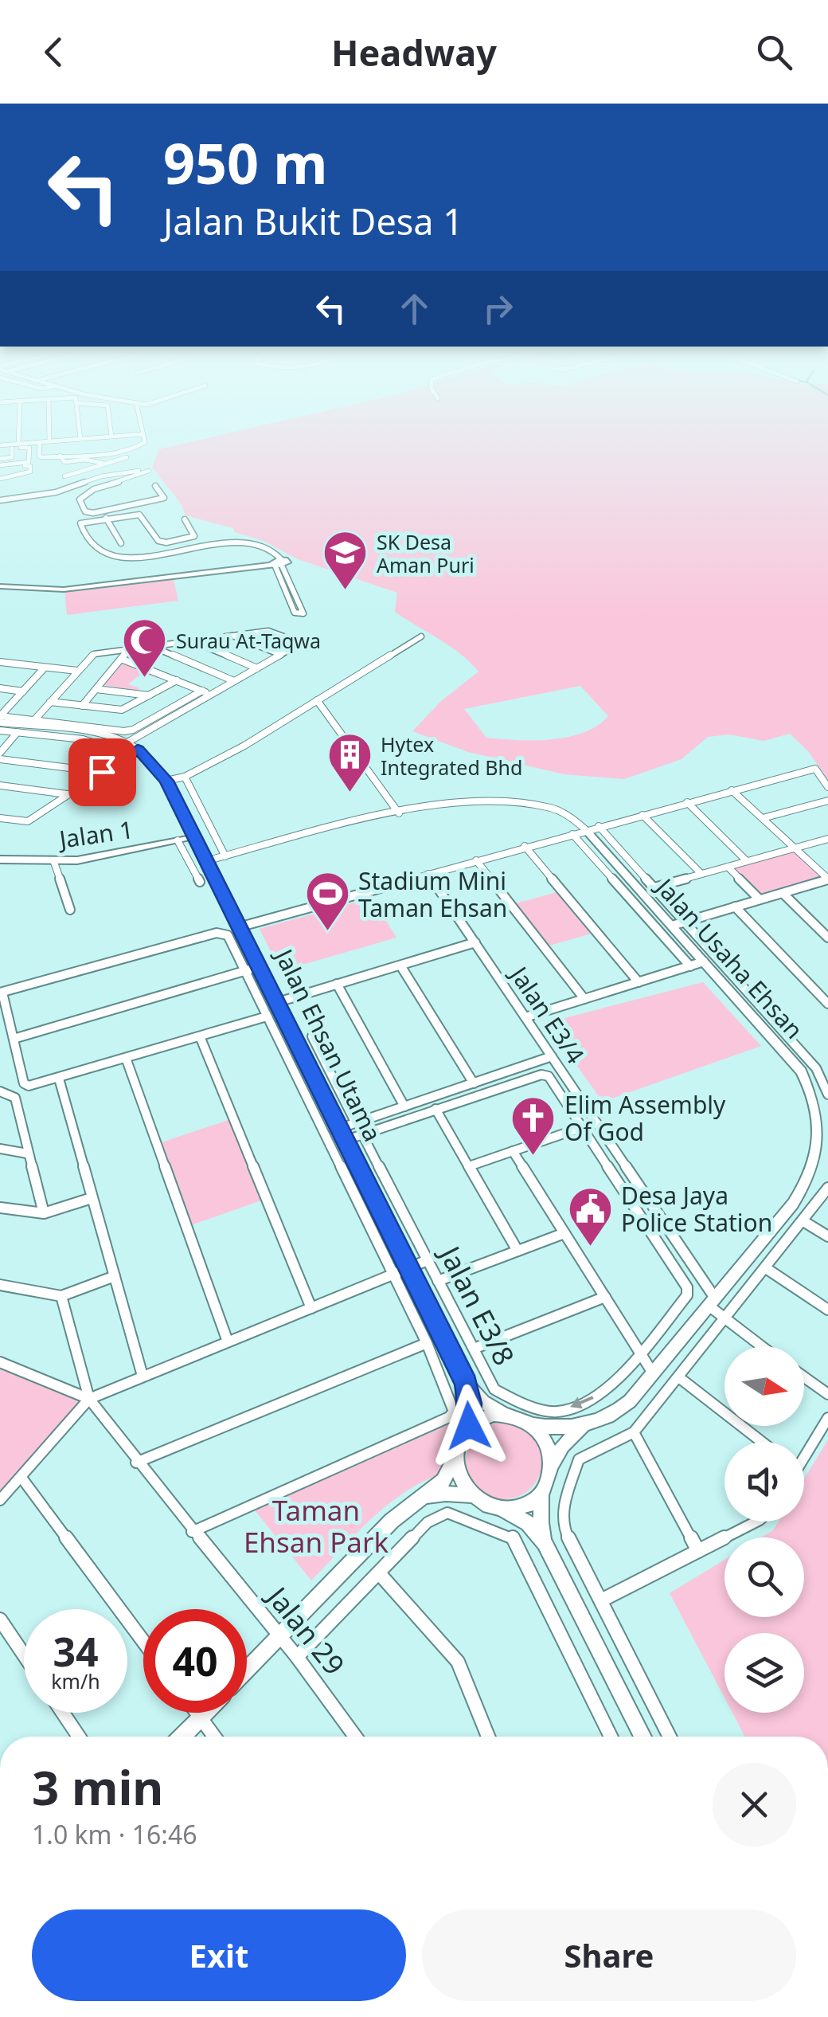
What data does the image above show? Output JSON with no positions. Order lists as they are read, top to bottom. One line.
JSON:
{"streets":{"street":["Jalan 1","Jalan Usaha Ehsan","Jalan E3/4","Jalan Ehsan Utama","Jalan E3/8","Jalan 29"]},"crossings":[["Jalan 1","Jalan Ehsan Utama"],["Jalan Usaha Ehsan","Jalan E3/4"],["Jalan Usaha Ehsan","Jalan Ehsan Utama"]],"parks":["Taman Ehsan Park"],"places":{"school or university":["SK Desa Aman Puri"],"mosque":["Surau At-Taqwa"],"building":["Hytex Integrated Bhd"],"sports":["Stadium Mini Taman Ehsan"],"church":["Elim Assembly Of God"],"public building":["Desa Jaya Police Station"]},"north":"right","page":{"header":"Headway","turn":["950 m","Jalan Bukit Desa 1"],"speed":"34 km/h","limit":"40","heading":["3 min","1.0 km · 16:46"],"buttons":["Exit","Share"]}}
